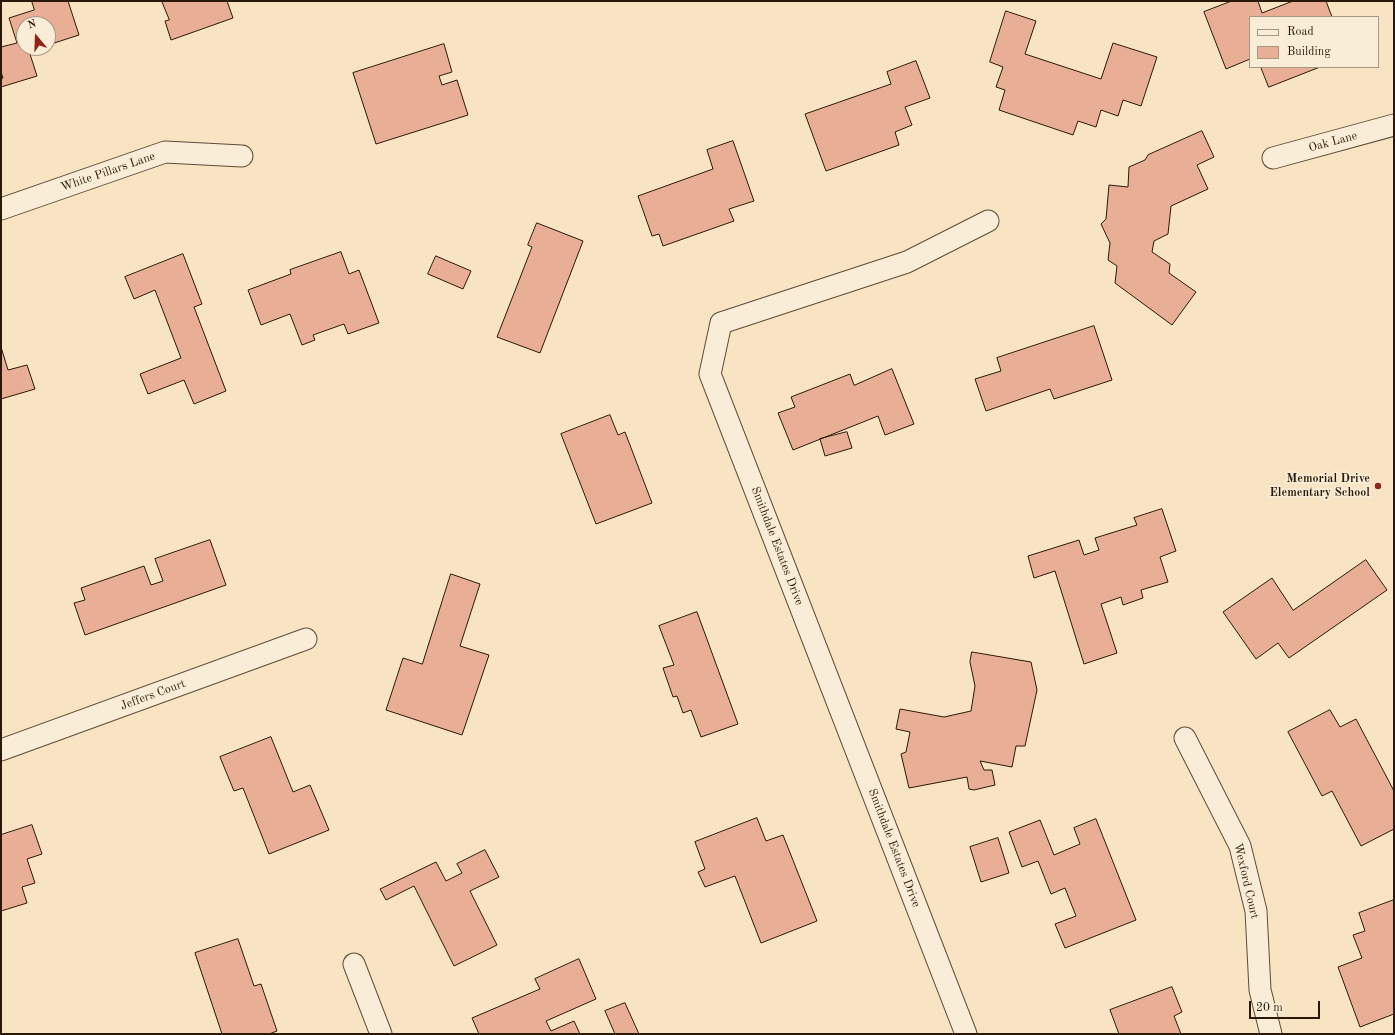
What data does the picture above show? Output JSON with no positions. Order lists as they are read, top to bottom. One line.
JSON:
{"streets":{"street":["Oak Lane","White Pillars Lane","Smithdale Estates Drive","Jeffers Court","Wexford Court"]},"places":["Memorial Drive Elementary School"],"legend":["Road","Building"],"scale_bar":"20 m","north":"top"}
